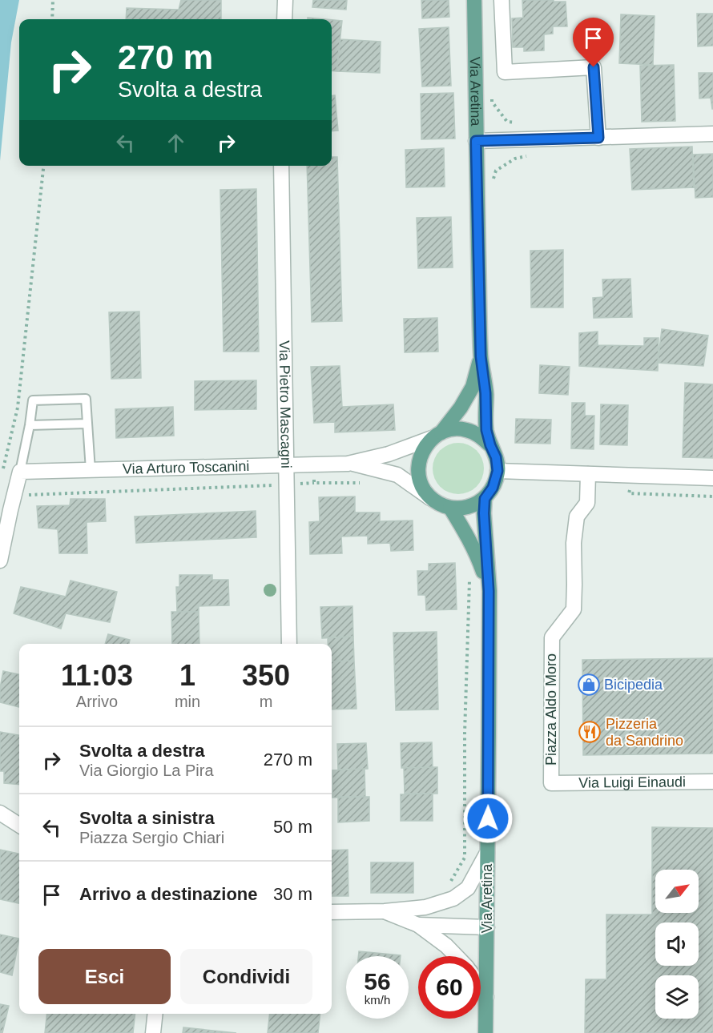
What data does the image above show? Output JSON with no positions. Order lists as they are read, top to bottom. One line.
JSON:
{"streets":{"main road":["Via Aretina"],"street":["Via Pietro Mascagni","Via Arturo Toscanini","Piazza Aldo Moro","Via Luigi Einaudi"]},"crossings":[["Via Aretina","Via Arturo Toscanini"],["Via Pietro Mascagni","Via Arturo Toscanini"],["Piazza Aldo Moro","Via Luigi Einaudi"]],"places":{"shop":["Bicipedia"],"restaurant":["Pizzeria da Sandrino"]},"north":"top right","page":{"turn":["270 m","Svolta a destra"],"eta":["11:03","Arrivo","1","min","350","m"],"list":[{"name":"Svolta a destra","note":"Via Giorgio La Pira","value":"270 m"},{"name":"Svolta a sinistra","note":"Piazza Sergio Chiari","value":"50 m"},{"name":"Arrivo a destinazione","value":"30 m"}],"buttons":["Esci","Condividi"],"speed":"56 km/h","limit":"60"}}
